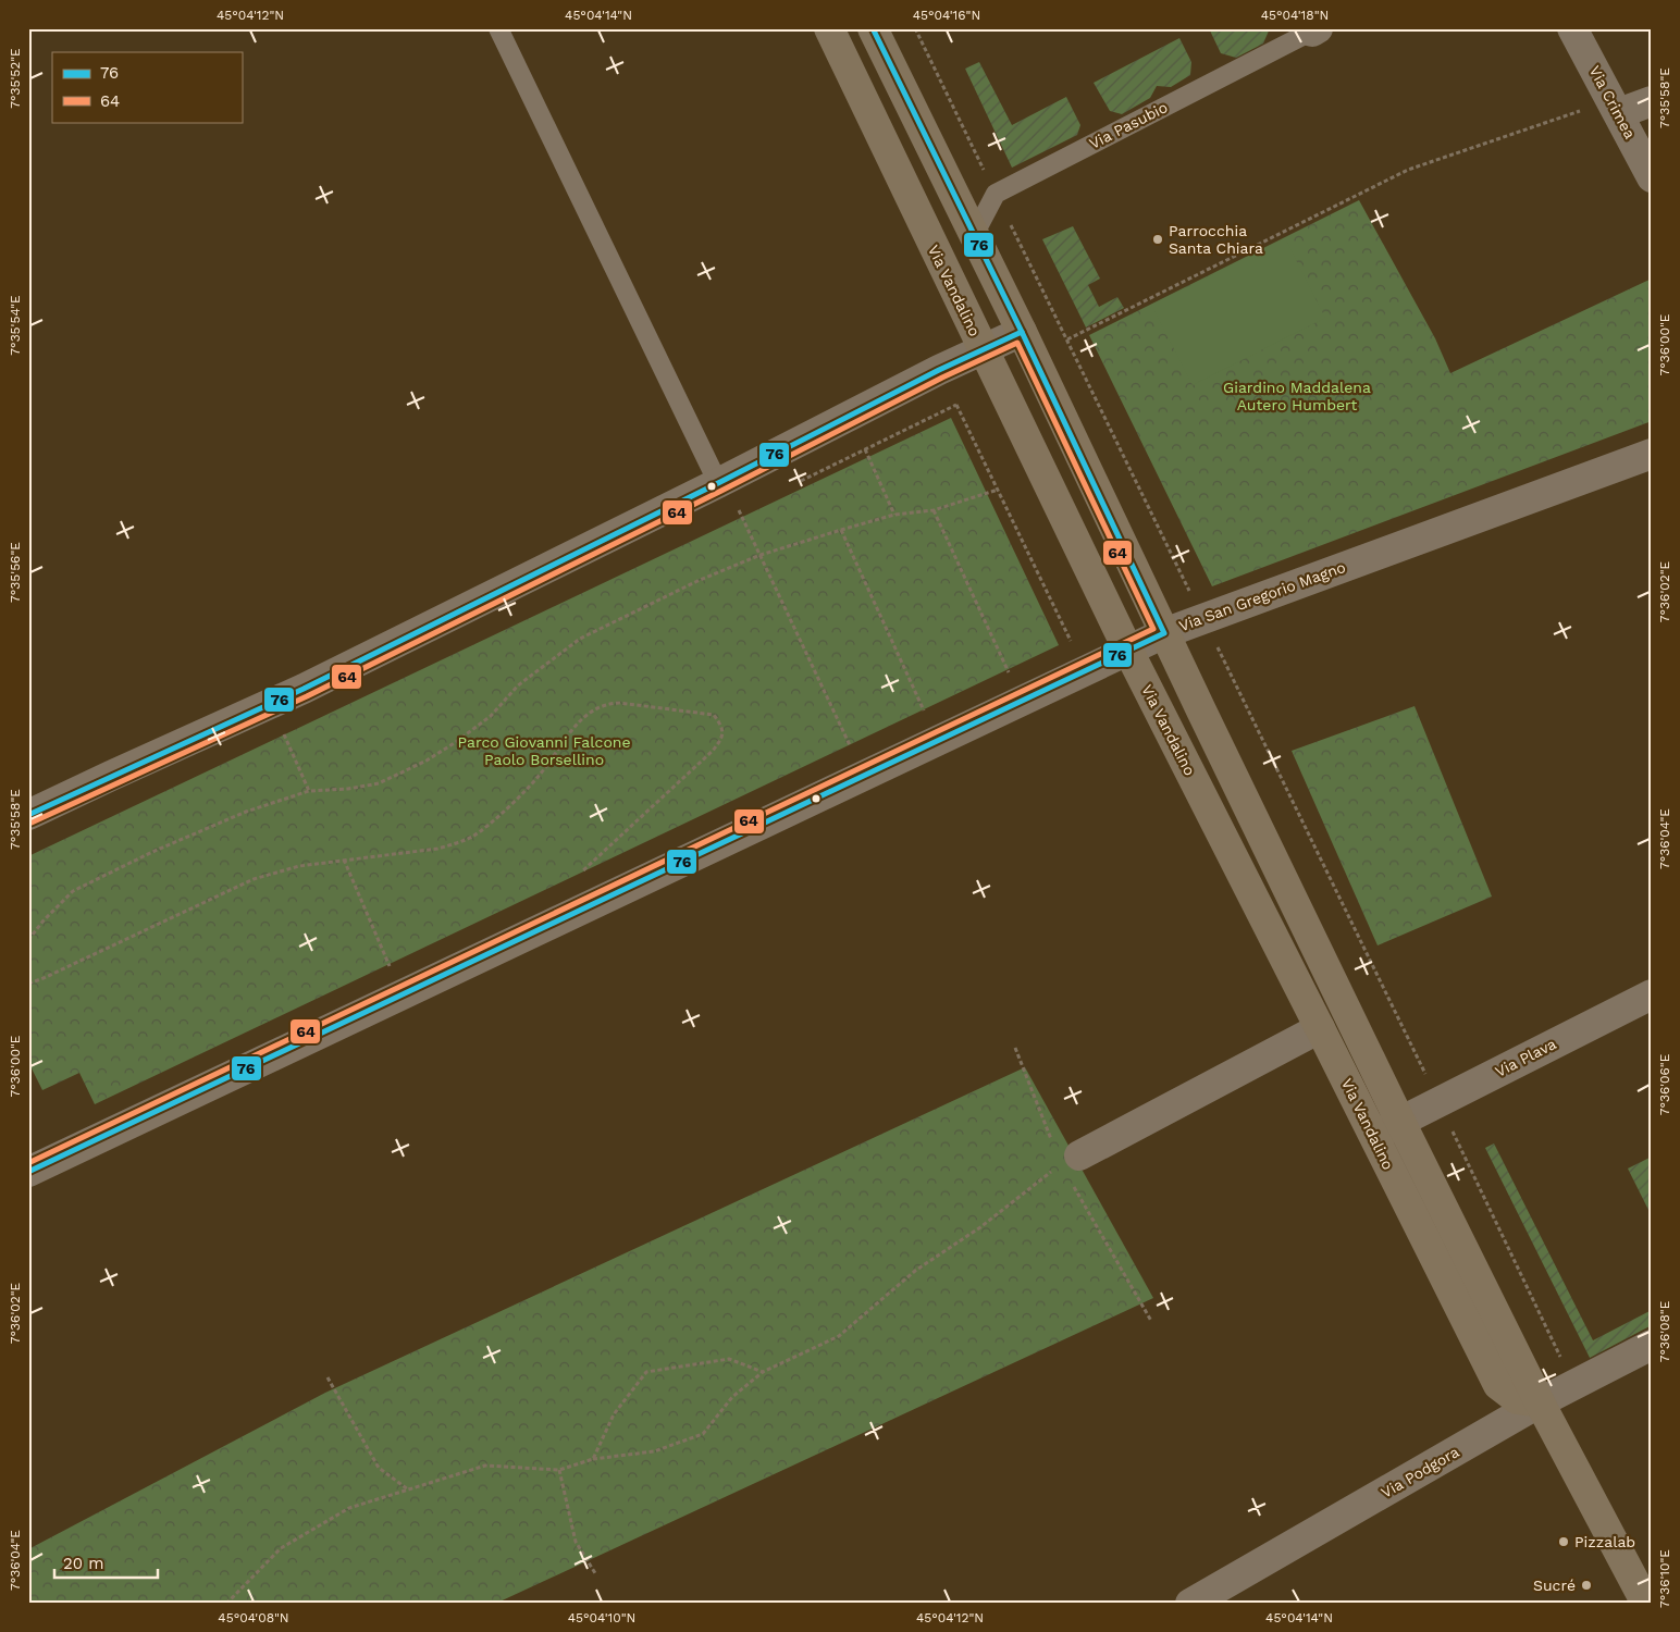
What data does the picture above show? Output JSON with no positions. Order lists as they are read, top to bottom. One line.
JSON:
{"streets":{"street":["Via Crimea","Via Vandalino","Via San Gregorio Magno","Via Plava","Via Podgora"],"lane":["Via Pasubio"]},"crossings":[["Via Vandalino","Via San Gregorio Magno"],["Via Vandalino","Via Plava"],["Via Vandalino","Via Podgora"]],"parks":["Giardino Maddalena Autero Humbert","Parco Giovanni Falcone Paolo Borsellino"],"places":["Parrocchia Santa Chiara","Pizzalab","Sucré"],"lines":["transit line 76","transit line 64"],"legend":["76","64"],"scale_bar":"20 m","coordinates":["45°04'12\"N","45°04'14\"N","45°04'16\"N","45°04'18\"N","7°35'52\"E","7°35'58\"E","7°35'54\"E","7°36'00\"E","7°35'56\"E","7°36'02\"E","7°36'04\"E","7°36'06\"E","7°36'08\"E","7°36'10\"E","45°04'08\"N","45°04'10\"N"]}
